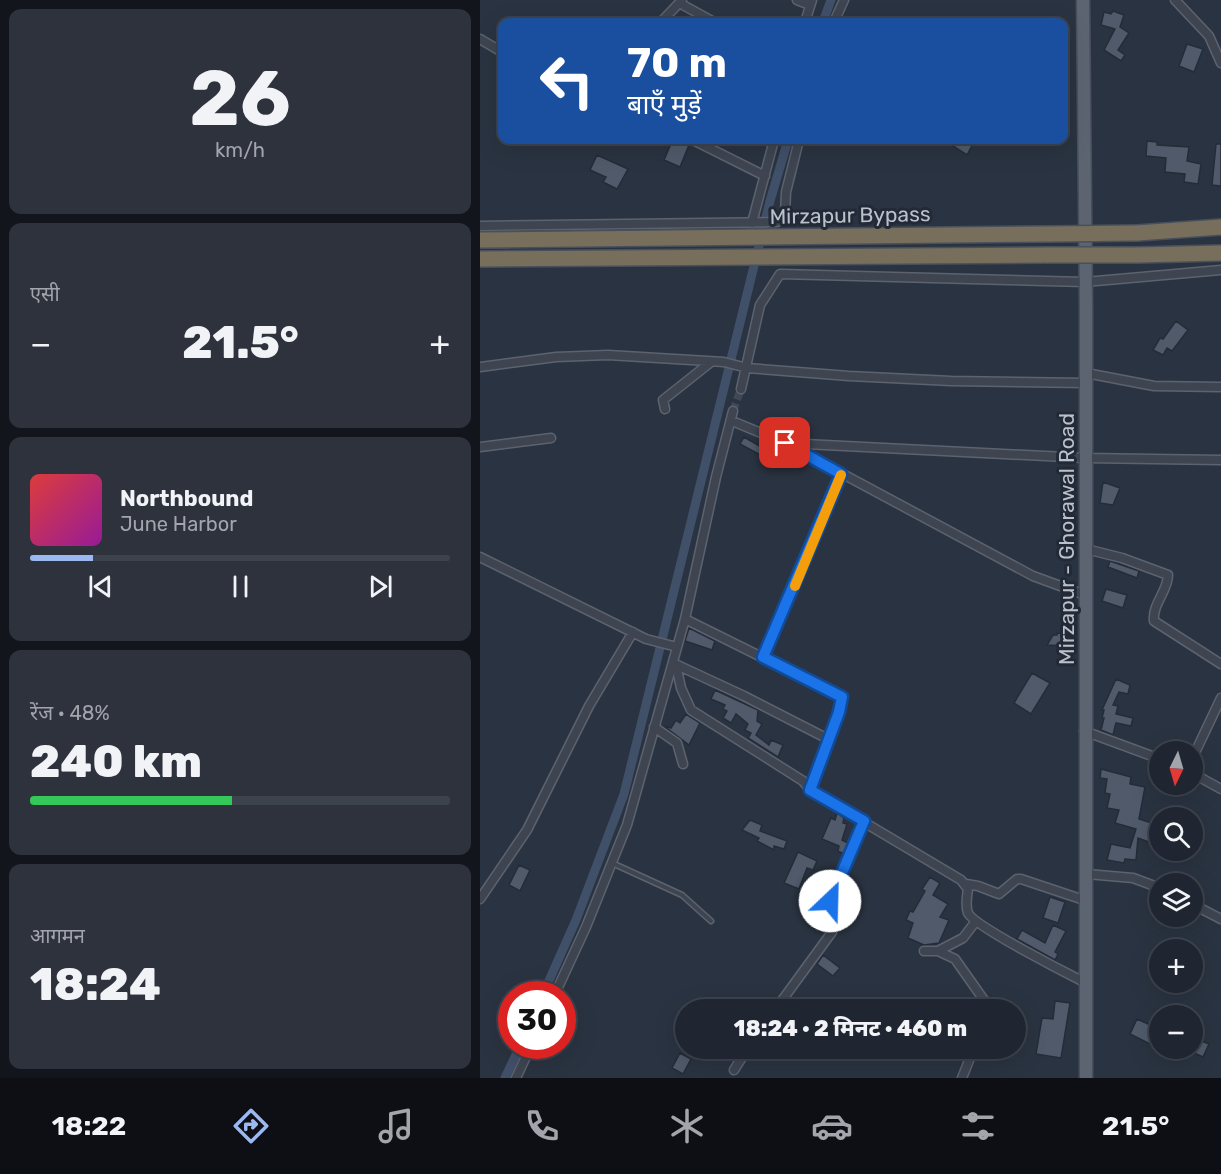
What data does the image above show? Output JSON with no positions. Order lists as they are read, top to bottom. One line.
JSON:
{"streets":{"highway":["Mirzapur Bypass"],"main road":["Mirzapur - Ghorawal Road"]},"north":"bottom","page":{"tile":[["26","km/h"],"एसी",["रेंज · 48%","240 km"],["आगमन","18:24"]],"turn":["70 m","बाएँ मुड़ें"],"heat":["−","21.5°","+"],"song":["Northbound","June Harbor"],"map_buttons":["+","−"],"limit":"30","trip":"18:24 · 2 मिनट · 460 m","tabs":["18:22","21.5°"]}}
